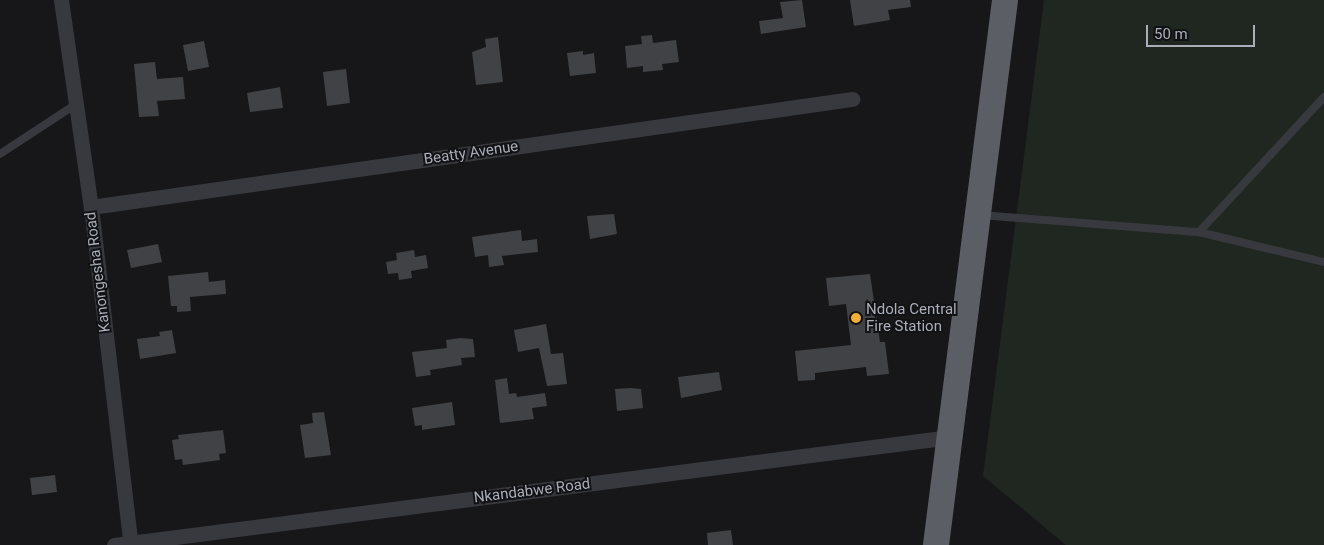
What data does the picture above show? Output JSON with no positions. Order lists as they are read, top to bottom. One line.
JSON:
{"streets":{"street":["Beatty Avenue","Kanongesha Road","Nkandabwe Road"]},"crossings":[["Beatty Avenue","Kanongesha Road"],["Kanongesha Road","Nkandabwe Road"]],"places":["Ndola Central Fire Station"],"scale_bar":"50 m"}
